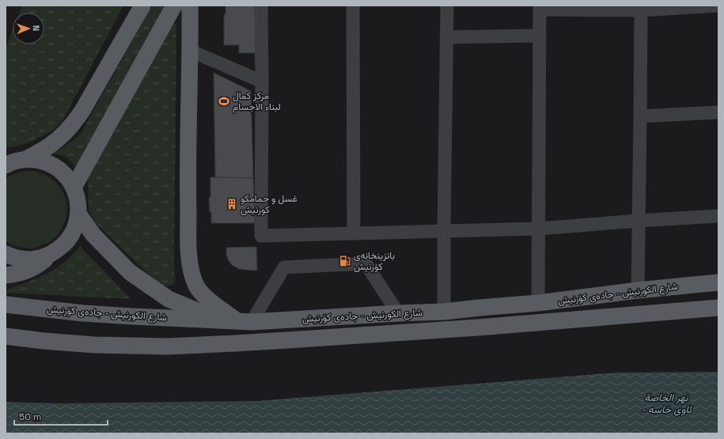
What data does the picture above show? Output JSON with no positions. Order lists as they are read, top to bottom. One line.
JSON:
{"streets":{"main road":["شارع الكورنيش - جادەی کۆرنیش"]},"water":["نهر الخاصة - ئاوی خاسە"],"places":{"sports":["مركز كمال لبناء الاجسام"],"building":["غسل و حمامكو كورنيش"],"fuel station":["بانزینخانەی کۆرنیش"]},"scale_bar":"50 m","north":"right"}
